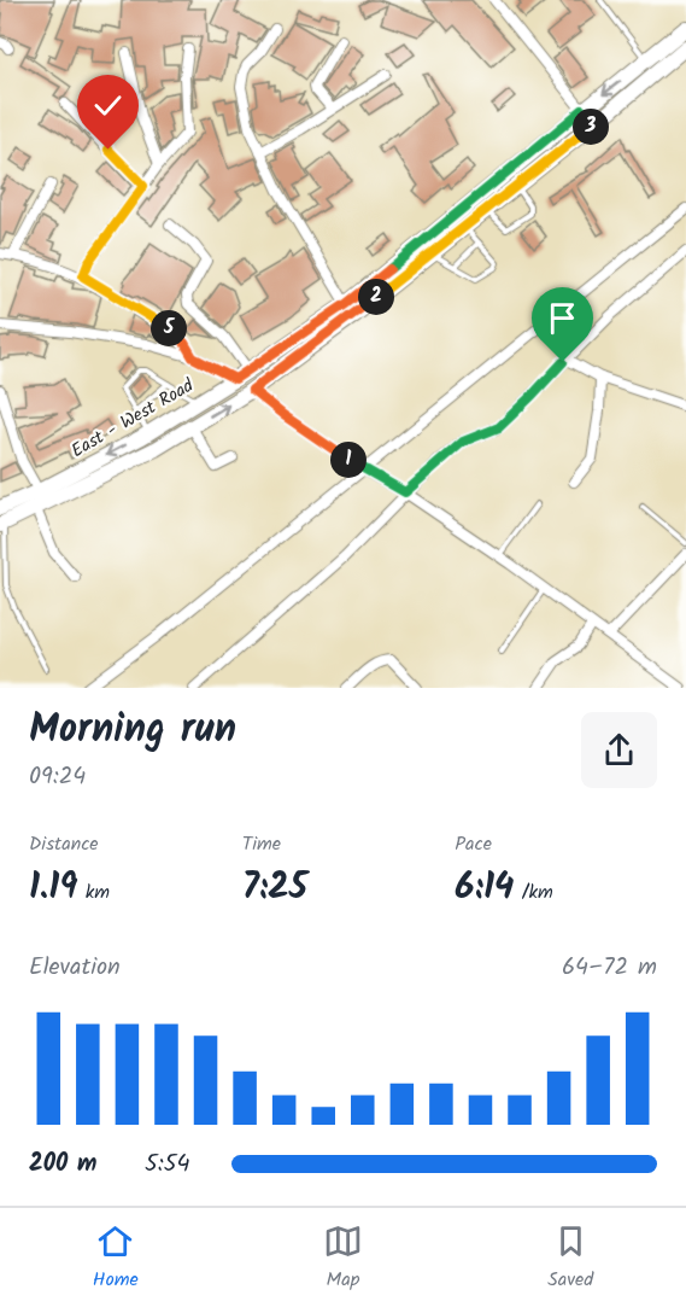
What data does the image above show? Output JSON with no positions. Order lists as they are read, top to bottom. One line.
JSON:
{"streets":{"main road":["East - West Road"]},"page":{"pins":["3","2","5","1"],"heading":["Morning run","09:24"],"stats":[["Distance","1.19 km"],["Time","7:25"],["Pace","6:14 /km"]],"chart":["Elevation","64–72 m"],"list":[{"name":"200 m","note":"5:54"}],"tabs":["Home","Map","Saved"]}}
